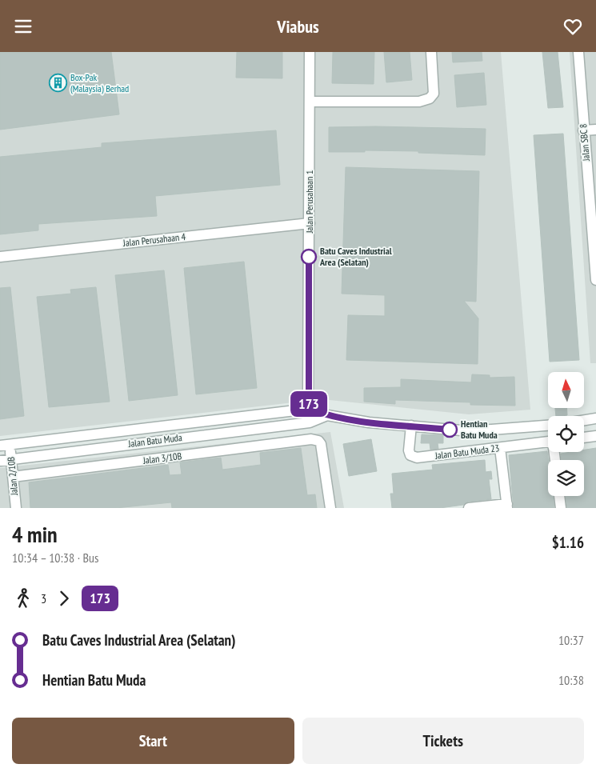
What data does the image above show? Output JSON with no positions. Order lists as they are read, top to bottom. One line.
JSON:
{"streets":{"street":["Jalan SBC 8","Jalan Perusahaan 1","Jalan Perusahaan 4","Jalan Batu Muda","Jalan Batu Muda 23","Jalan 3/10B","Jalan 2/10B"]},"crossings":[["Jalan Perusahaan 1","Jalan Perusahaan 4"],["Jalan Perusahaan 1","Jalan Batu Muda"],["Jalan Batu Muda","Jalan 2/10B"],["Jalan 3/10B","Jalan 2/10B"]],"places":{"building":["Box-Pak (Malaysia) Berhad"],"other":["Batu Caves Industrial Area (Selatan)","Hentian Batu Muda"]},"lines":["bus line 173"],"north":"top","page":{"header":"Viabus","on_map":"173","heading":["4 min","10:34 – 10:38 · Bus","$1.16"],"legs":["3","173"],"list":[{"name":"Batu Caves Industrial Area (Selatan)","value":"10:37"},{"name":"Hentian Batu Muda","value":"10:38"}],"buttons":["Start","Tickets"]}}
